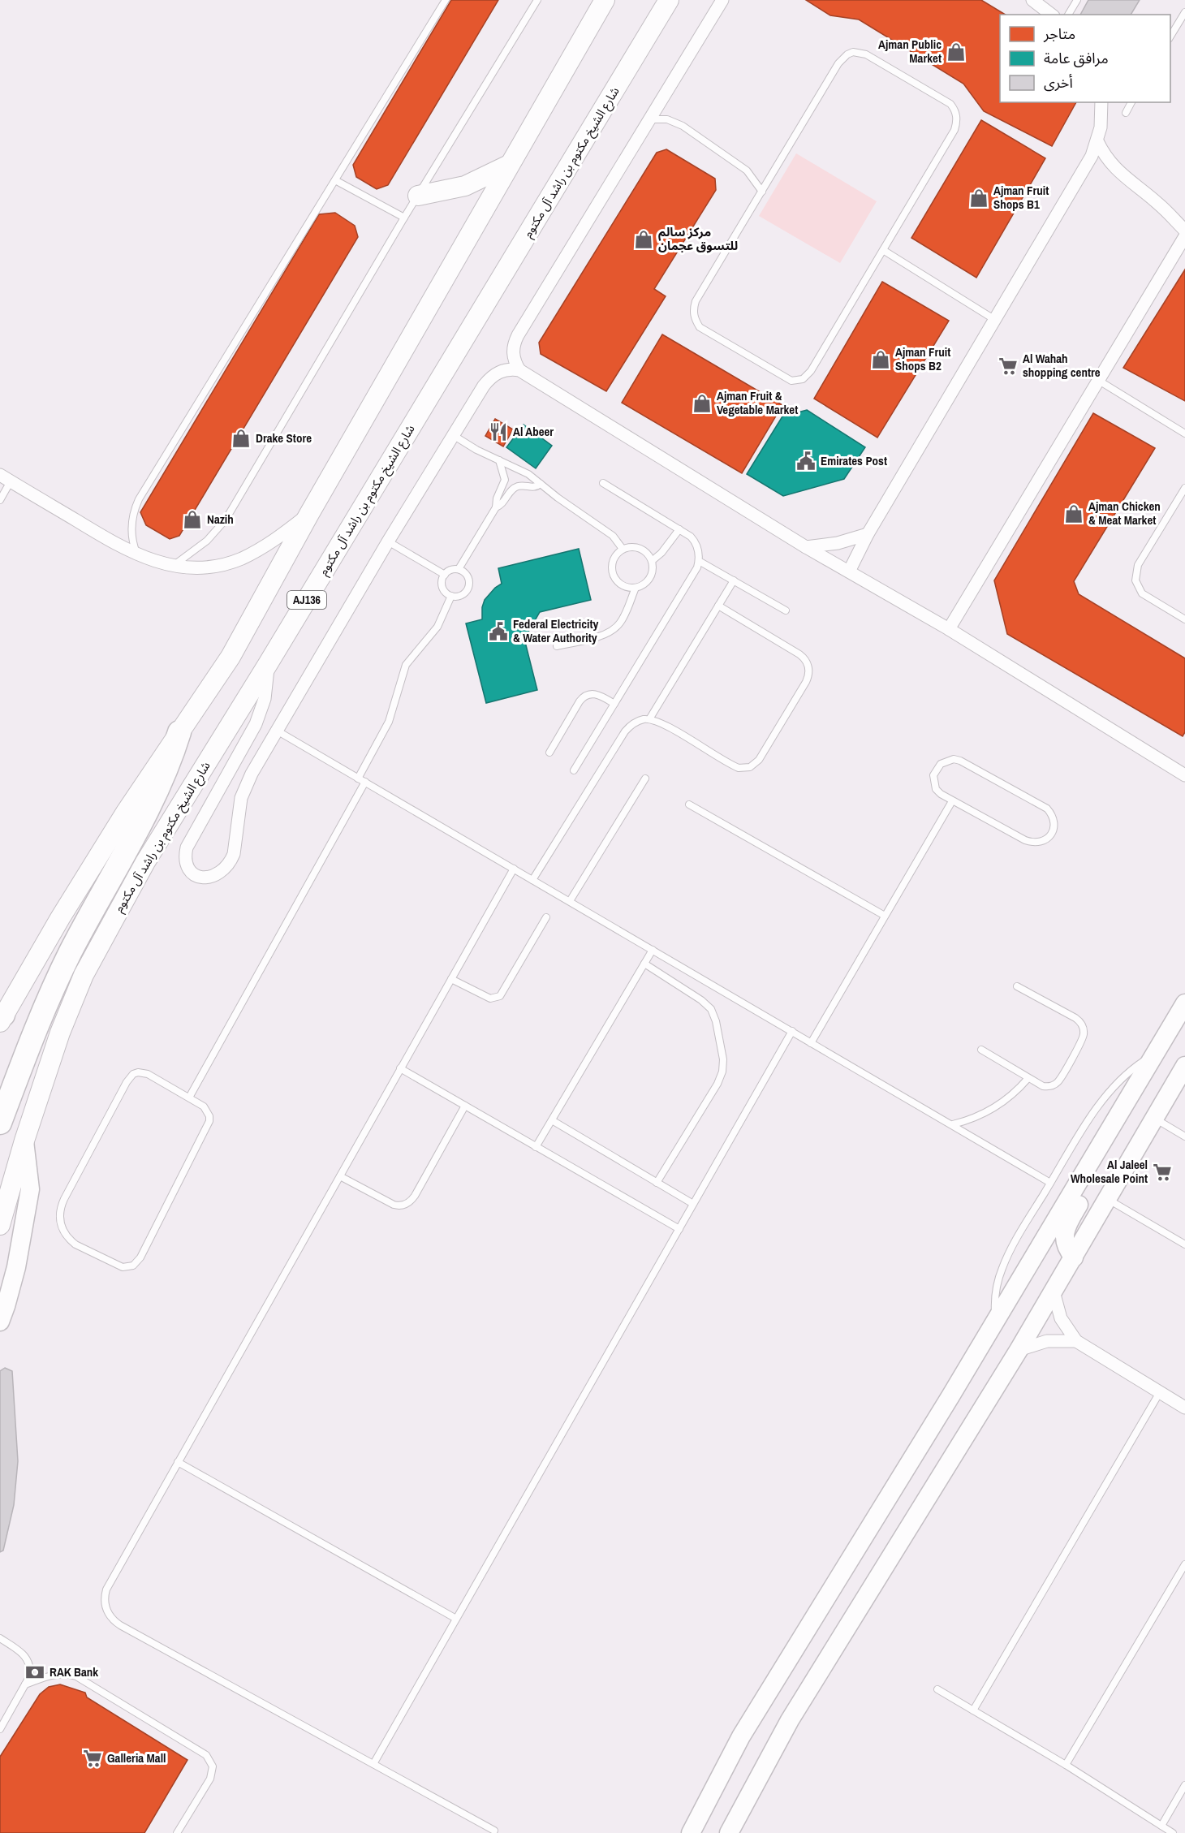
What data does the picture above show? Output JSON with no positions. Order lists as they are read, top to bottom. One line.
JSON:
{"streets":{"main road":["شارع الشيخ مكتوم بن راشد آل مكتوم","AJ136"]},"places":{"shop":["Ajman Public Market","Ajman Fruit Shops B1","مركز سالم للتسوق عجمان","Ajman Fruit Shops B2","Ajman Fruit & Vegetable Market","Drake Store","Ajman Chicken & Meat Market","Nazih"],"supermarket":["Al Wahah shopping centre","Al Jaleel Wholesale Point","Galleria Mall"],"restaurant":["Al Abeer"],"public building":["Emirates Post","Federal Electricity & Water Authority"],"bank":["RAK Bank"]},"legend":["متاجر","مرافق عامة","أخرى"]}
